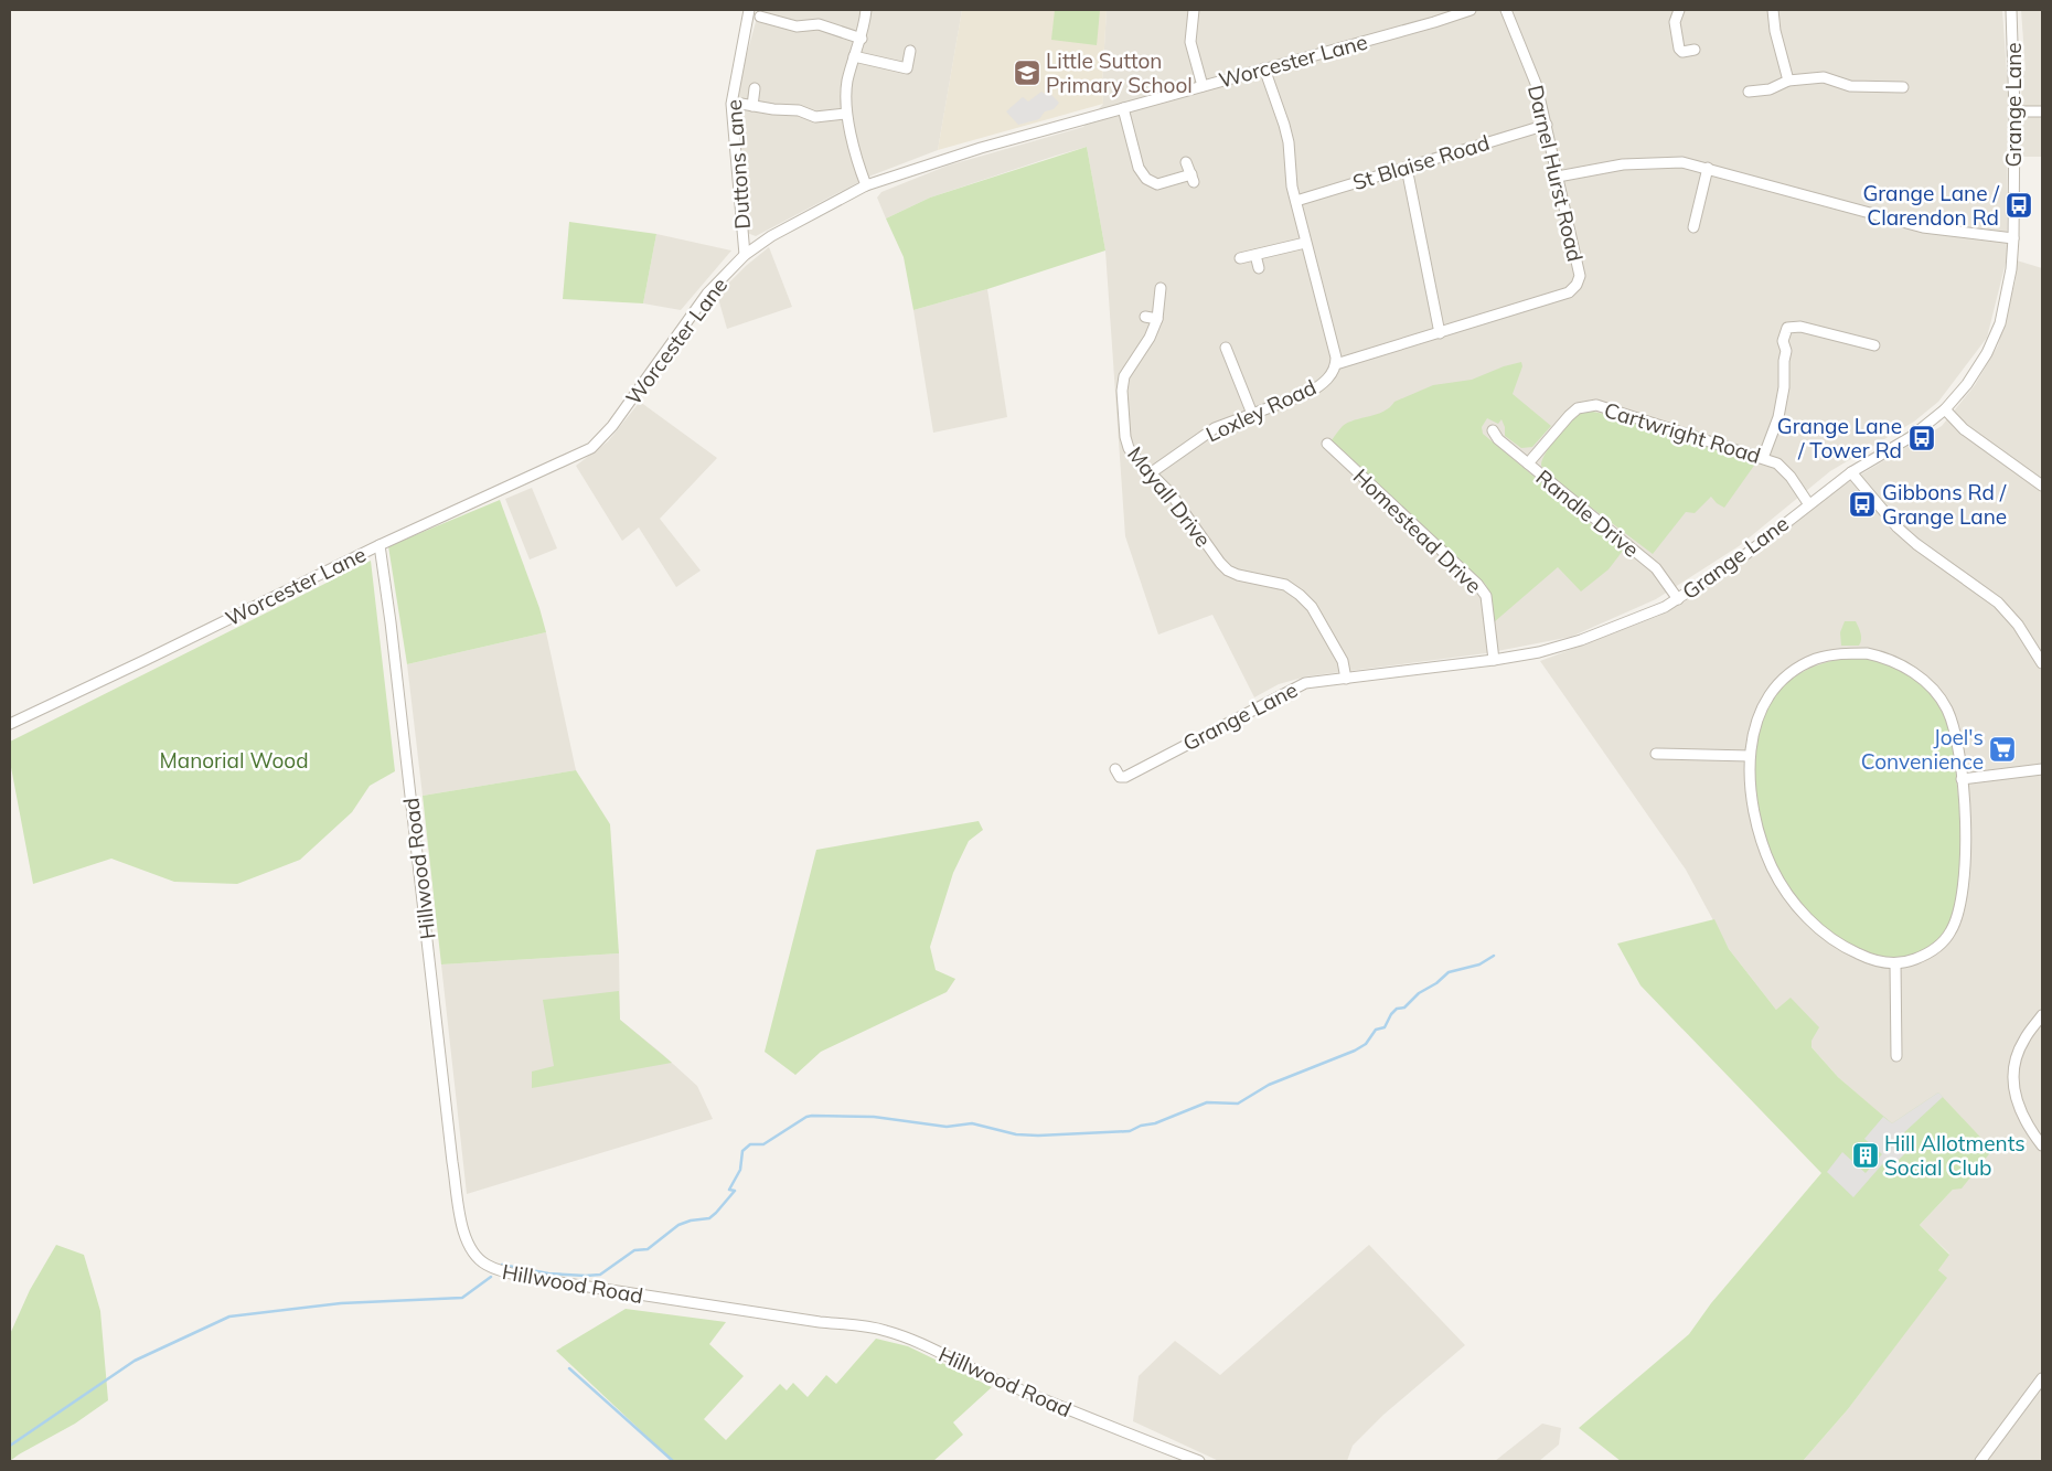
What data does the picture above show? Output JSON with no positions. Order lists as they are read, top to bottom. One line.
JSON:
{"streets":{"street":["Worcester Lane","Grange Lane","St Blaise Road","Duttons Lane","Darnel Hurst Road","Loxley Road","Cartwright Road","Mayall Drive","Randle Drive","Homestead Drive","Hillwood Road"]},"crossings":[["Worcester Lane","Duttons Lane"],["Worcester Lane","Loxley Road"],["Worcester Lane","Hillwood Road"],["Grange Lane","Cartwright Road"],["Grange Lane","Mayall Drive"],["Grange Lane","Randle Drive"],["Grange Lane","Homestead Drive"],["St Blaise Road","Darnel Hurst Road"],["St Blaise Road","Loxley Road"],["Darnel Hurst Road","Loxley Road"],["Loxley Road","Mayall Drive"],["Cartwright Road","Randle Drive"]],"parks":["Manorial Wood"],"places":{"school or university":["Little Sutton Primary School"],"bus stop":["Grange Lane / Clarendon Rd","Grange Lane / Tower Rd","Gibbons Rd / Grange Lane"],"supermarket":["Joel's Convenience"],"building":["Hill Allotments Social Club"]}}
